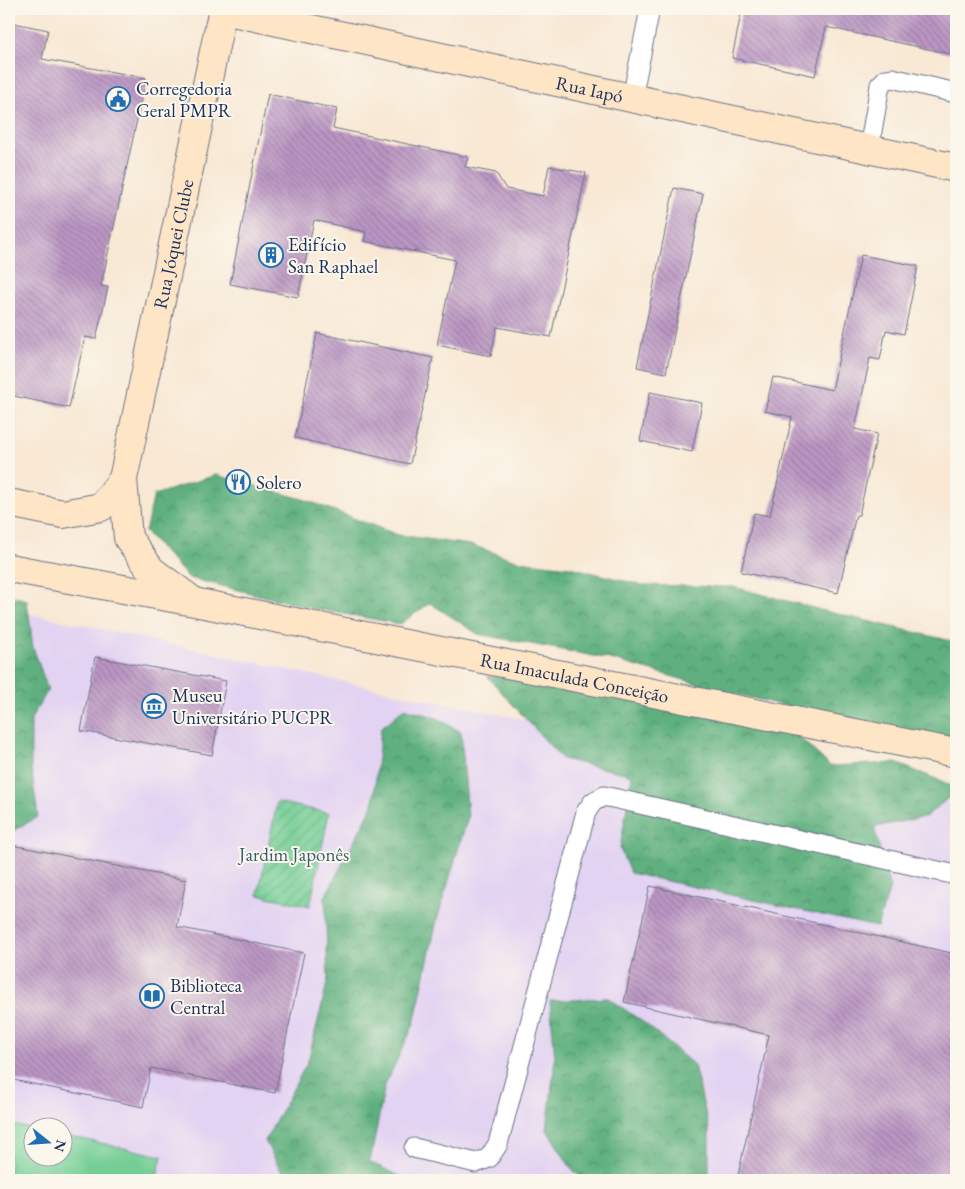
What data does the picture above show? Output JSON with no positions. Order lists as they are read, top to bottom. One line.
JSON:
{"streets":{"main road":["Rua Iapó","Rua Jóquei Clube","Rua Imaculada Conceição"]},"crossings":[["Rua Iapó","Rua Jóquei Clube"],["Rua Jóquei Clube","Rua Imaculada Conceição"]],"parks":["Jardim Japonês"],"places":{"public building":["Corregedoria Geral PMPR"],"building":["Edifício San Raphael"],"restaurant":["Solero"],"museum":["Museu Universitário PUCPR"],"library":["Biblioteca Central"]},"north":"right"}
